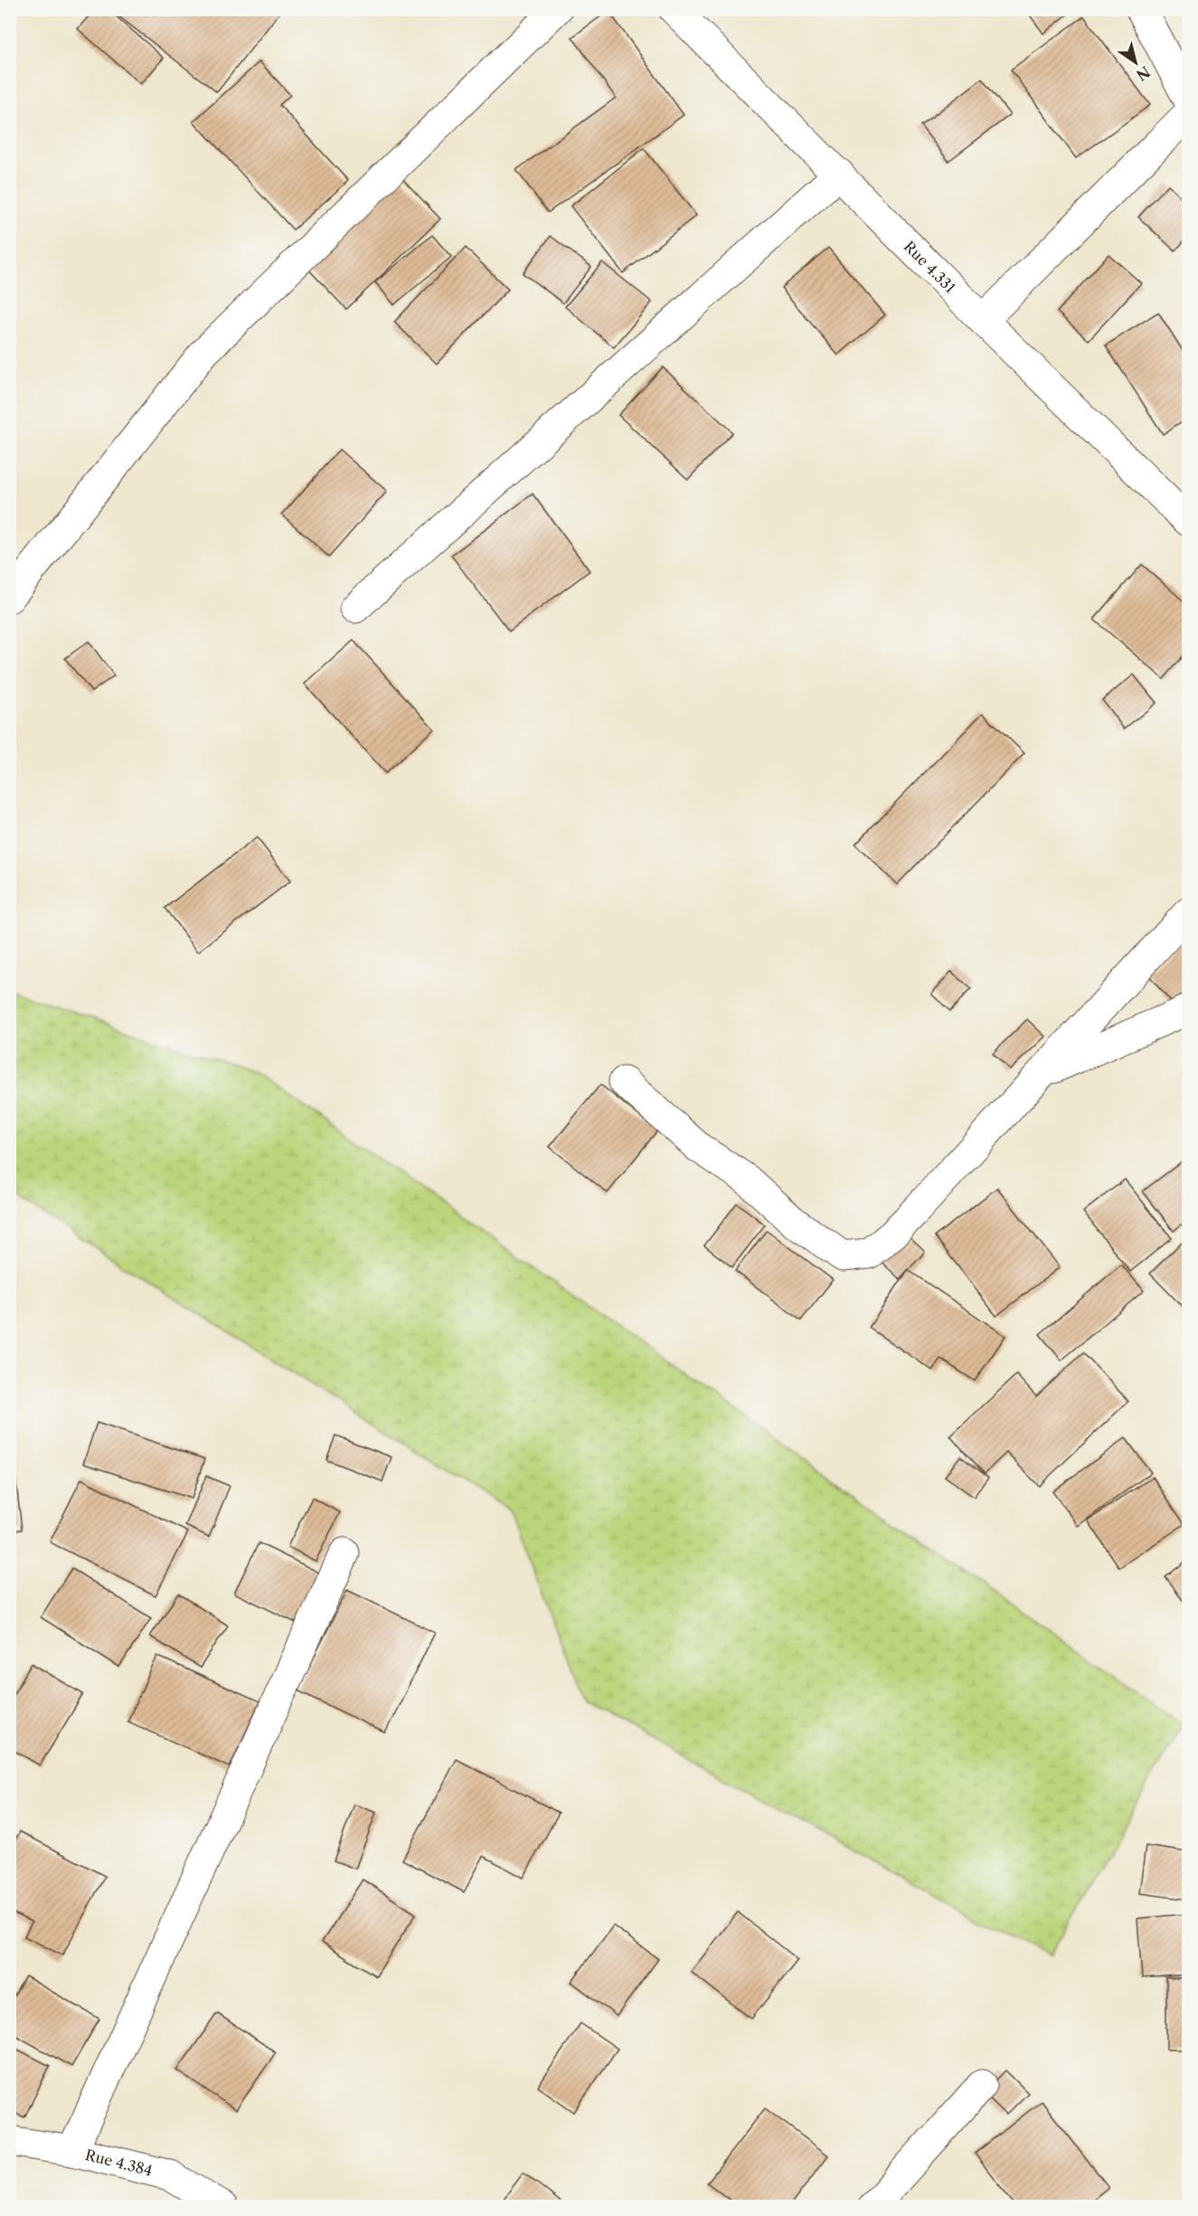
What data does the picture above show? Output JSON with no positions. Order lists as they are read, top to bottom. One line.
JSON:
{"streets":{"street":["Rue 4.331","Rue 4.384"]},"north":"bottom right"}
